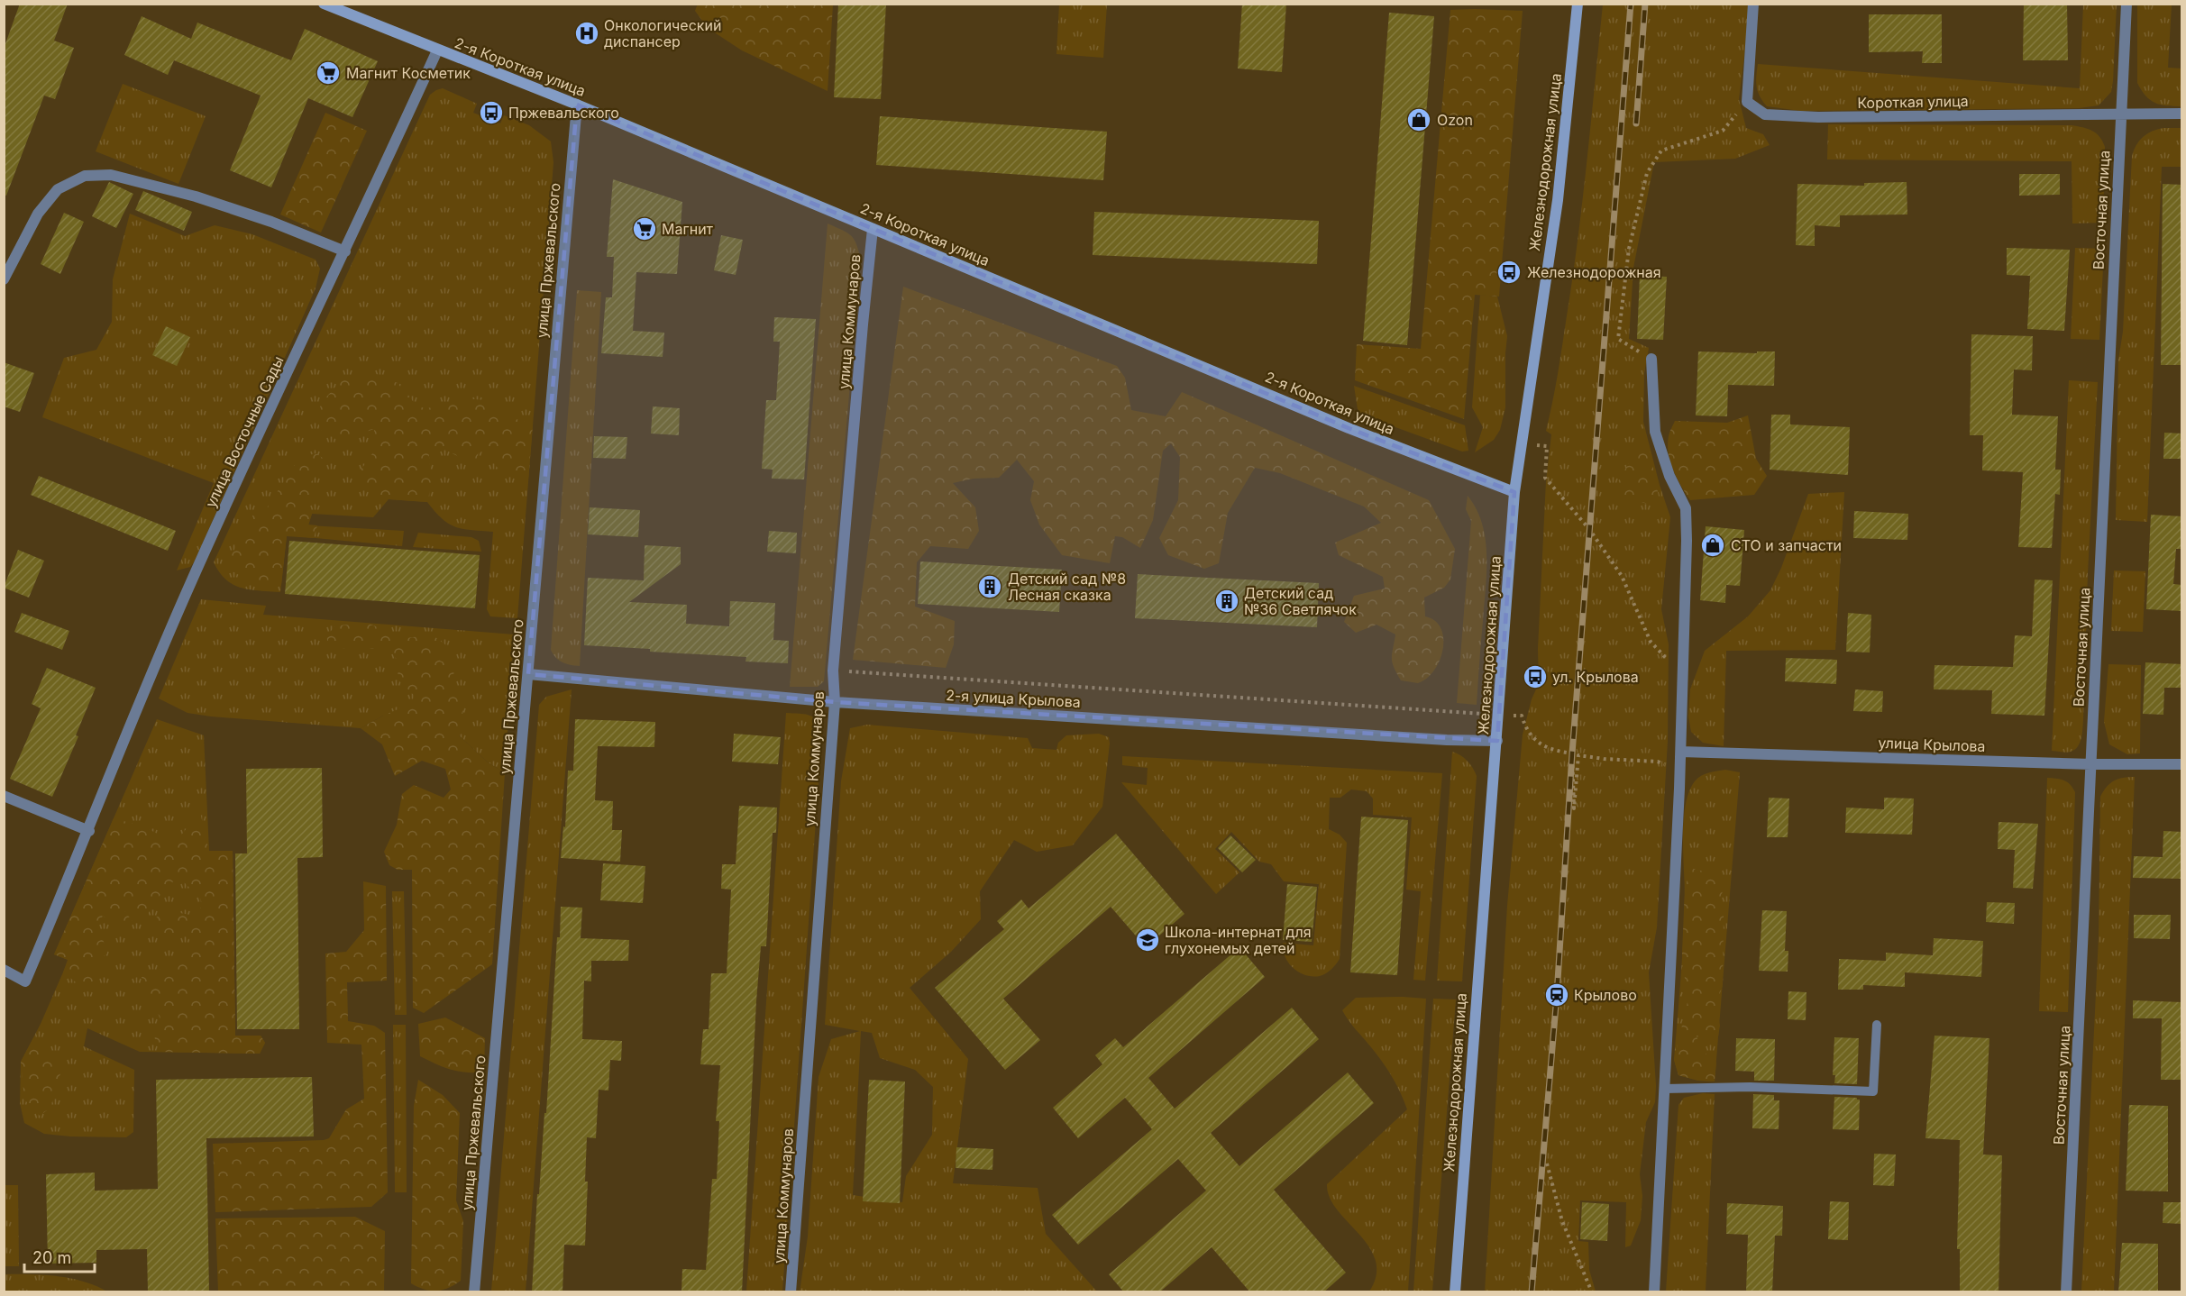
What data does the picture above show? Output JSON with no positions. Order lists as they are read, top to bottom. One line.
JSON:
{"streets":{"main road":["2-я Короткая улица","Железнодорожная улица"],"street":["Короткая улица","Восточная улица","улица Пржевальского","улица Коммунаров","улица Восточные Сады","2-я улица Крылова","улица Крылова"]},"crossings":[["2-я Короткая улица","Железнодорожная улица"],["2-я Короткая улица","улица Пржевальского"],["2-я Короткая улица","улица Коммунаров"],["2-я Короткая улица","улица Восточные Сады"],["Короткая улица","Восточная улица"],["Железнодорожная улица","2-я улица Крылова"],["Восточная улица","улица Крылова"],["улица Пржевальского","2-я улица Крылова"],["улица Коммунаров","2-я улица Крылова"]],"places":{"hospital":["Онкологический диспансер"],"supermarket":["Магнит Косметик","Магнит"],"bus stop":["Пржевальского","Железнодорожная","ул. Крылова"],"shop":["Ozon","СТО и запчасти"],"building":["Детский сад №8 Лесная сказка","Детский сад №36 Светлячок"],"school or university":["Школа-интернат для глухонемых детей"],"station":["Крылово"]},"scale_bar":"20 m"}
